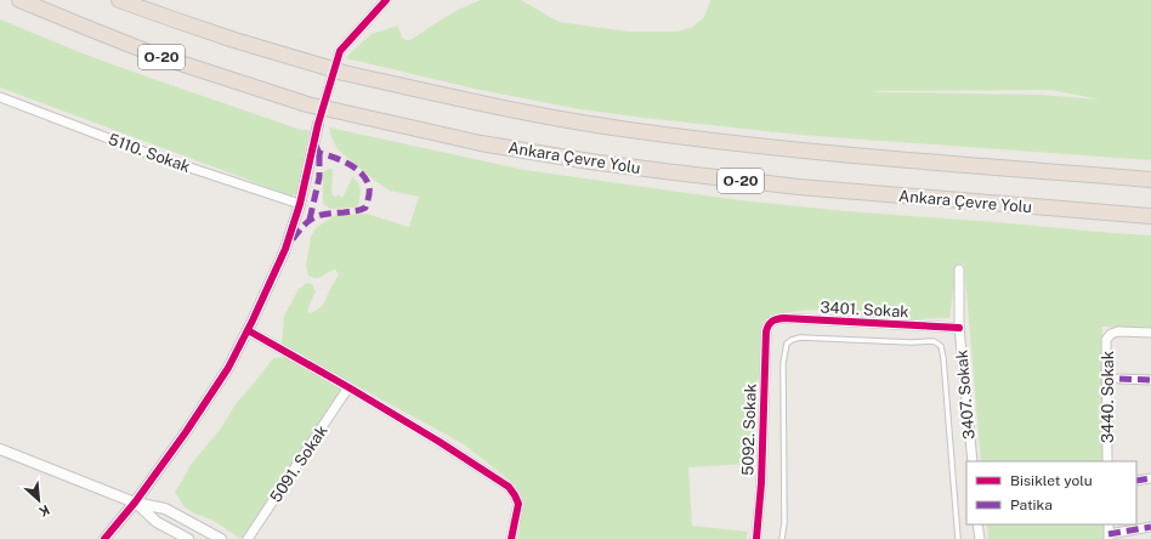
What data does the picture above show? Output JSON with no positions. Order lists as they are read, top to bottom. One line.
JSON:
{"streets":{"highway":["O-20","Ankara Çevre Yolu"],"street":["5110. Sokak","3401. Sokak","3407. Sokak","3440. Sokak","5092. Sokak","5091. Sokak"]},"crossings":[["3401. Sokak","3407. Sokak"],["3401. Sokak","5092. Sokak"]],"legend":["Bisiklet yolu","Patika"],"north":"bottom right"}
